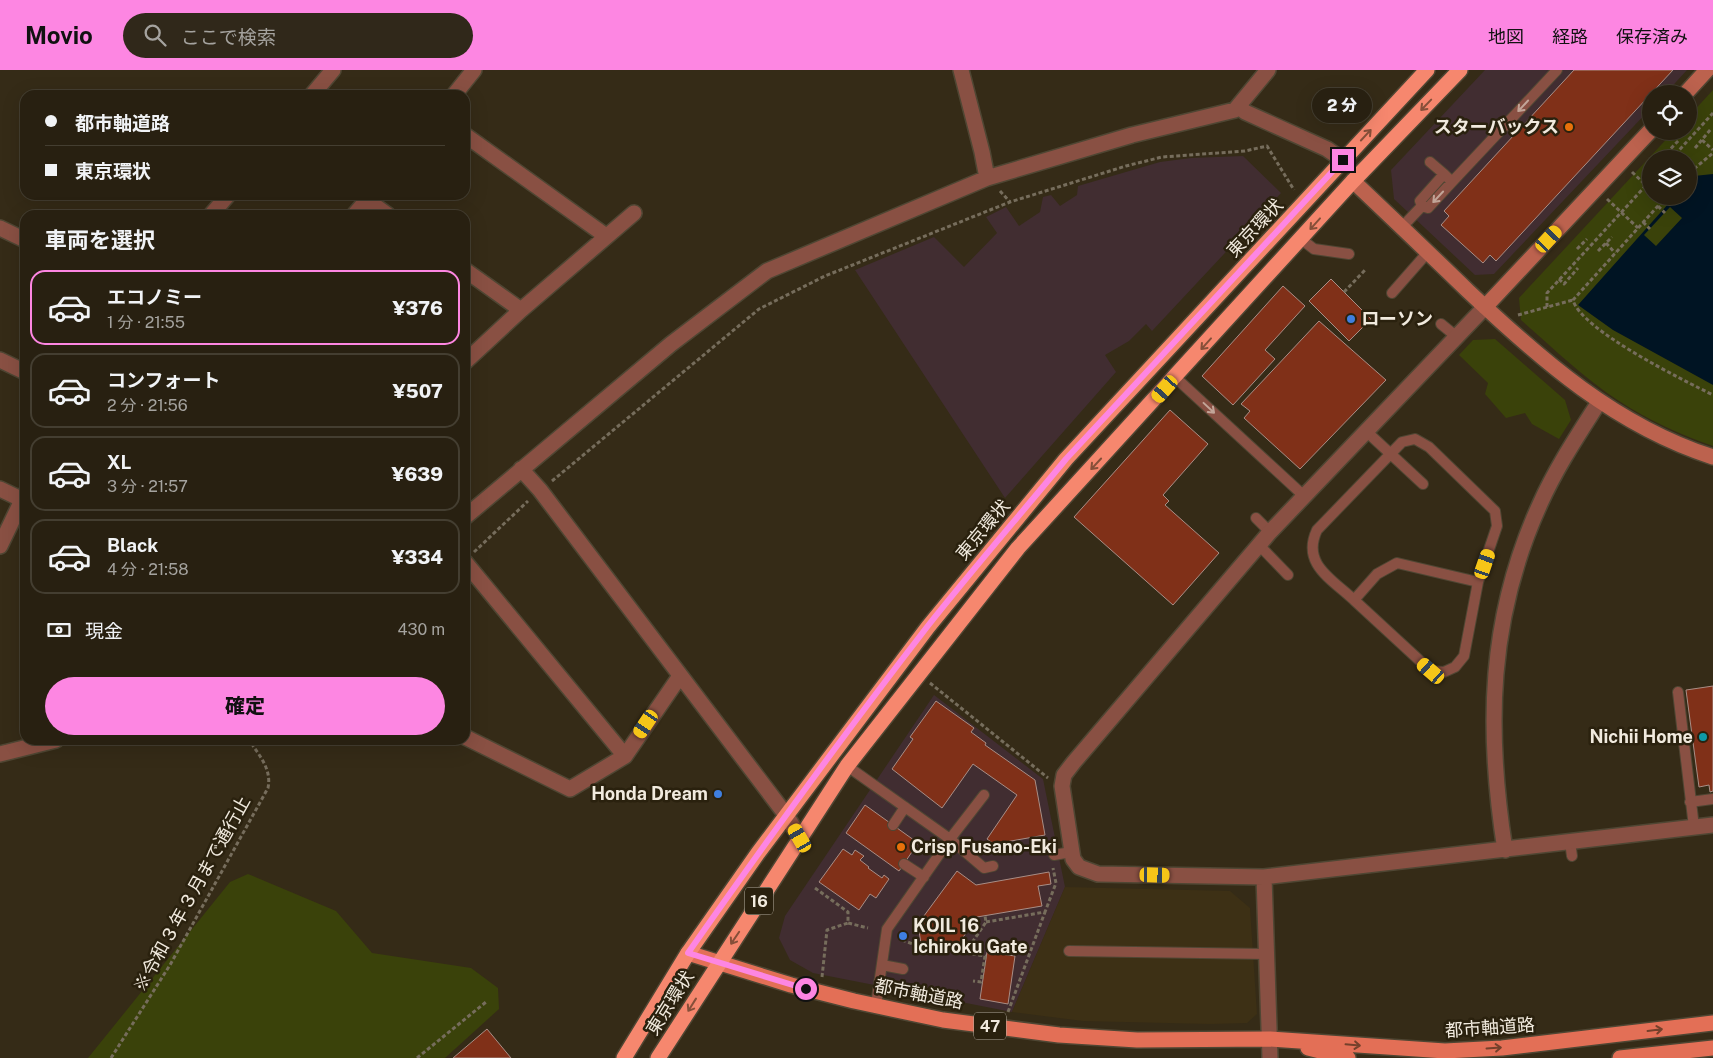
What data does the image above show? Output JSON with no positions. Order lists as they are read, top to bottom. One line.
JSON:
{"streets":{"highway":["東京環状","16"],"main road":["都市軸道路","47"],"path":["※令和 3 年 3 月まで通行止"]},"crossings":[["東京環状","都市軸道路"]],"places":["スターバックス","ローソン","Nichii Home","Honda Dream","Crisp Fusano-Eki","KOIL 16 Ichiroku Gate"],"page":{"header":"Movio","search":"ここで検索","nav":["地図","経路","保存済み"],"bubble":"2 分","banner":["都市軸道路","東京環状"],"heading":"車両を選択","list":[{"name":"エコノミー","note":"1 分 · 21:55","value":"¥376"},{"name":"コンフォート","note":"2 分 · 21:56","value":"¥507"},{"name":"XL","note":"3 分 · 21:57","value":"¥639"},{"name":"Black","note":"4 分 · 21:58","value":"¥334"}],"pay":["現金","430 m"],"buttons":"確定"}}
